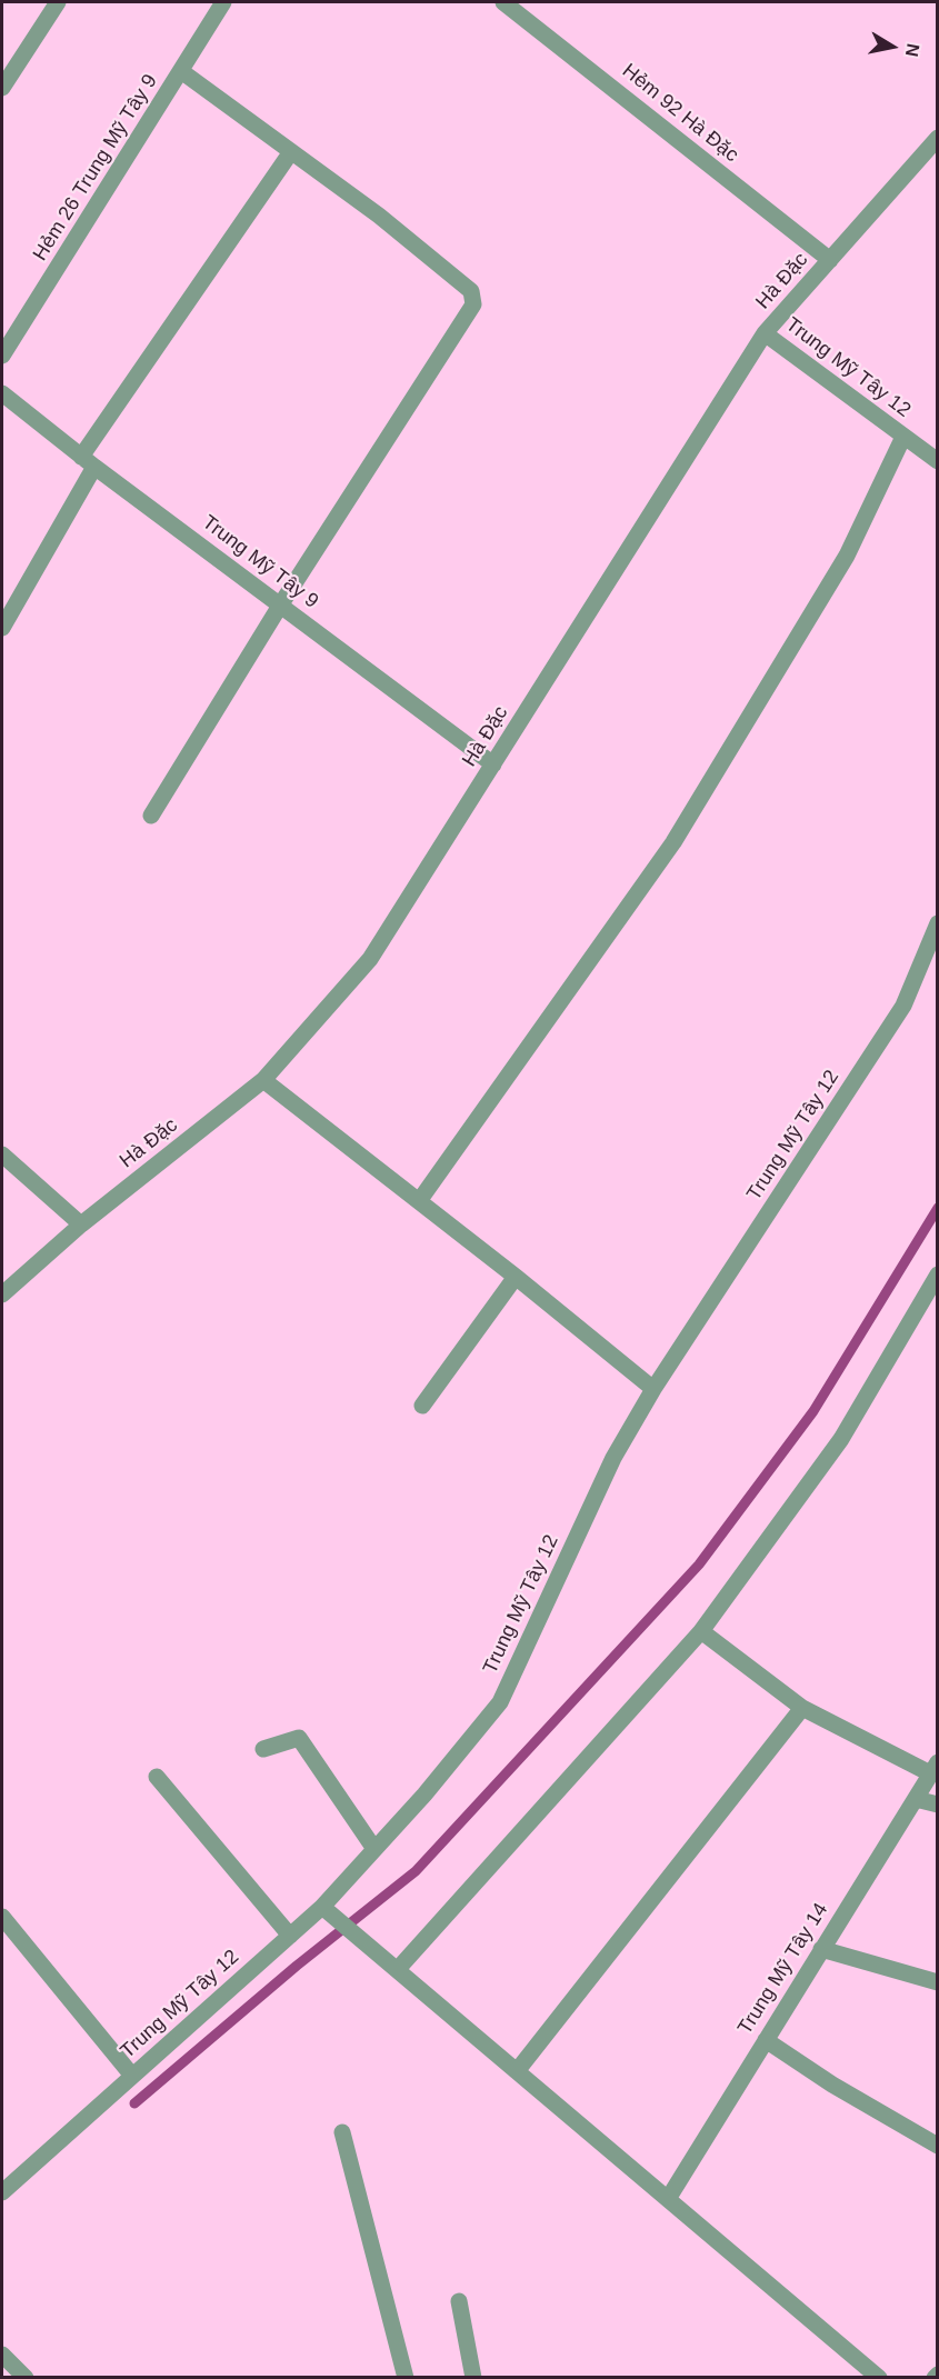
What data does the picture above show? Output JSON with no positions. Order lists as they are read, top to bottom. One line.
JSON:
{"streets":{"street":["Hẻm 92 Hà Đặc","Hẻm 26 Trung Mỹ Tây 9","Hà Đặc","Trung Mỹ Tây 12","Trung Mỹ Tây 9","Trung Mỹ Tây 14"]},"crossings":[["Hẻm 92 Hà Đặc","Hà Đặc"],["Hà Đặc","Trung Mỹ Tây 12"],["Hà Đặc","Trung Mỹ Tây 9"]],"north":"right"}
